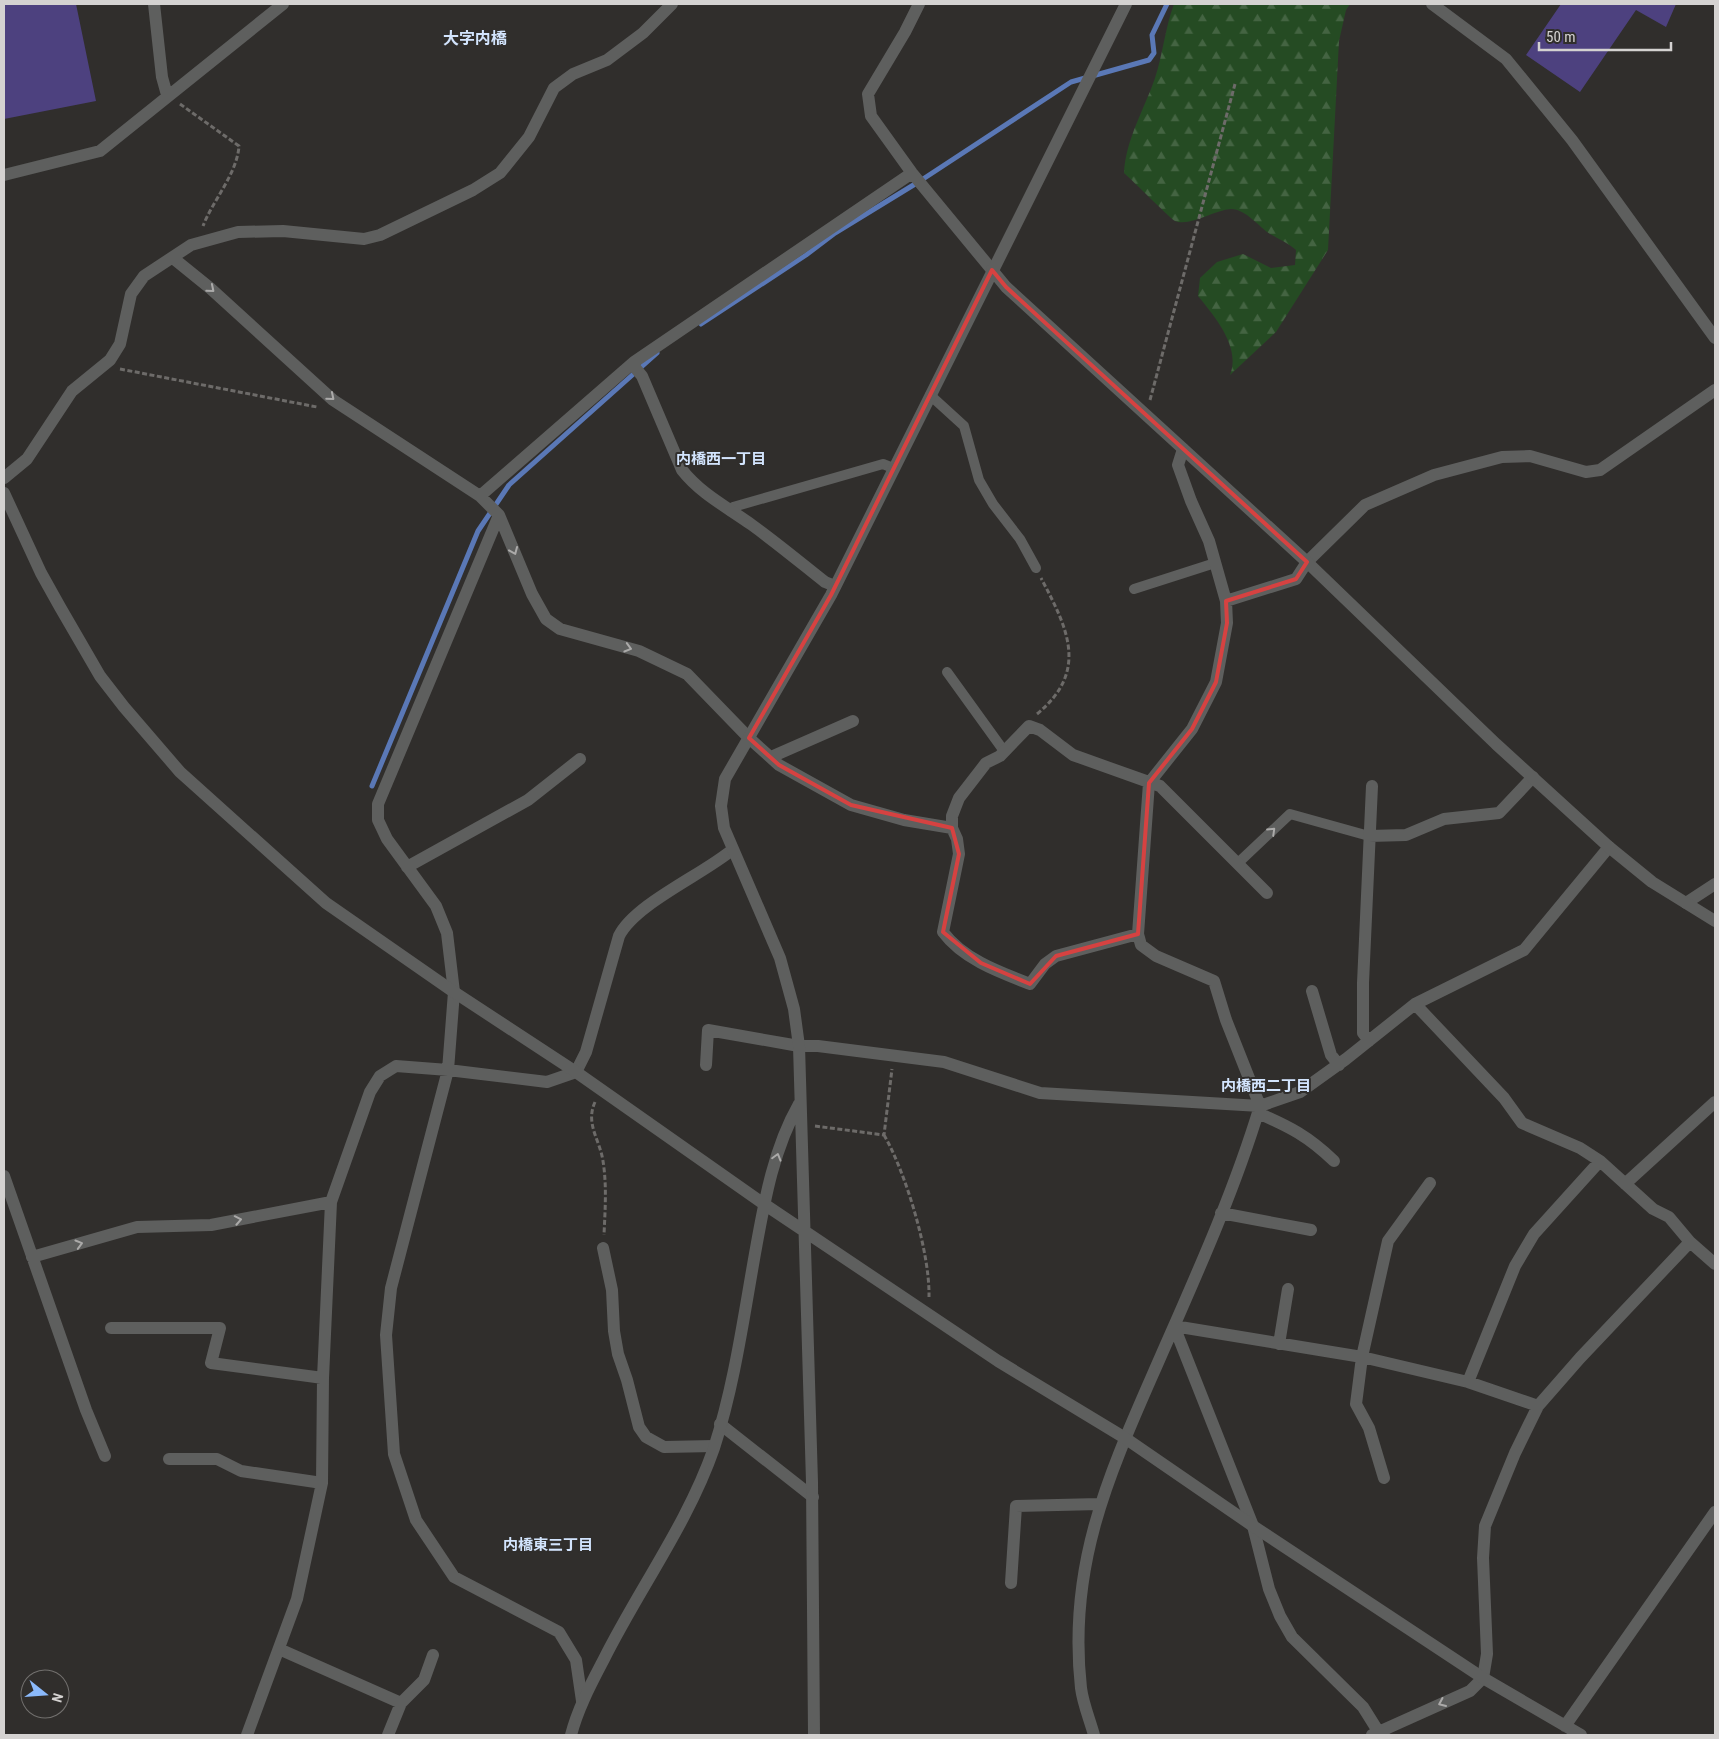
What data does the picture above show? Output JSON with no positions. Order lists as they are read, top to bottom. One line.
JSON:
{"districts":["大字内橋","内橋西一丁目","内橋西二丁目","内橋東三丁目"],"scale_bar":"50 m","north":"right"}
